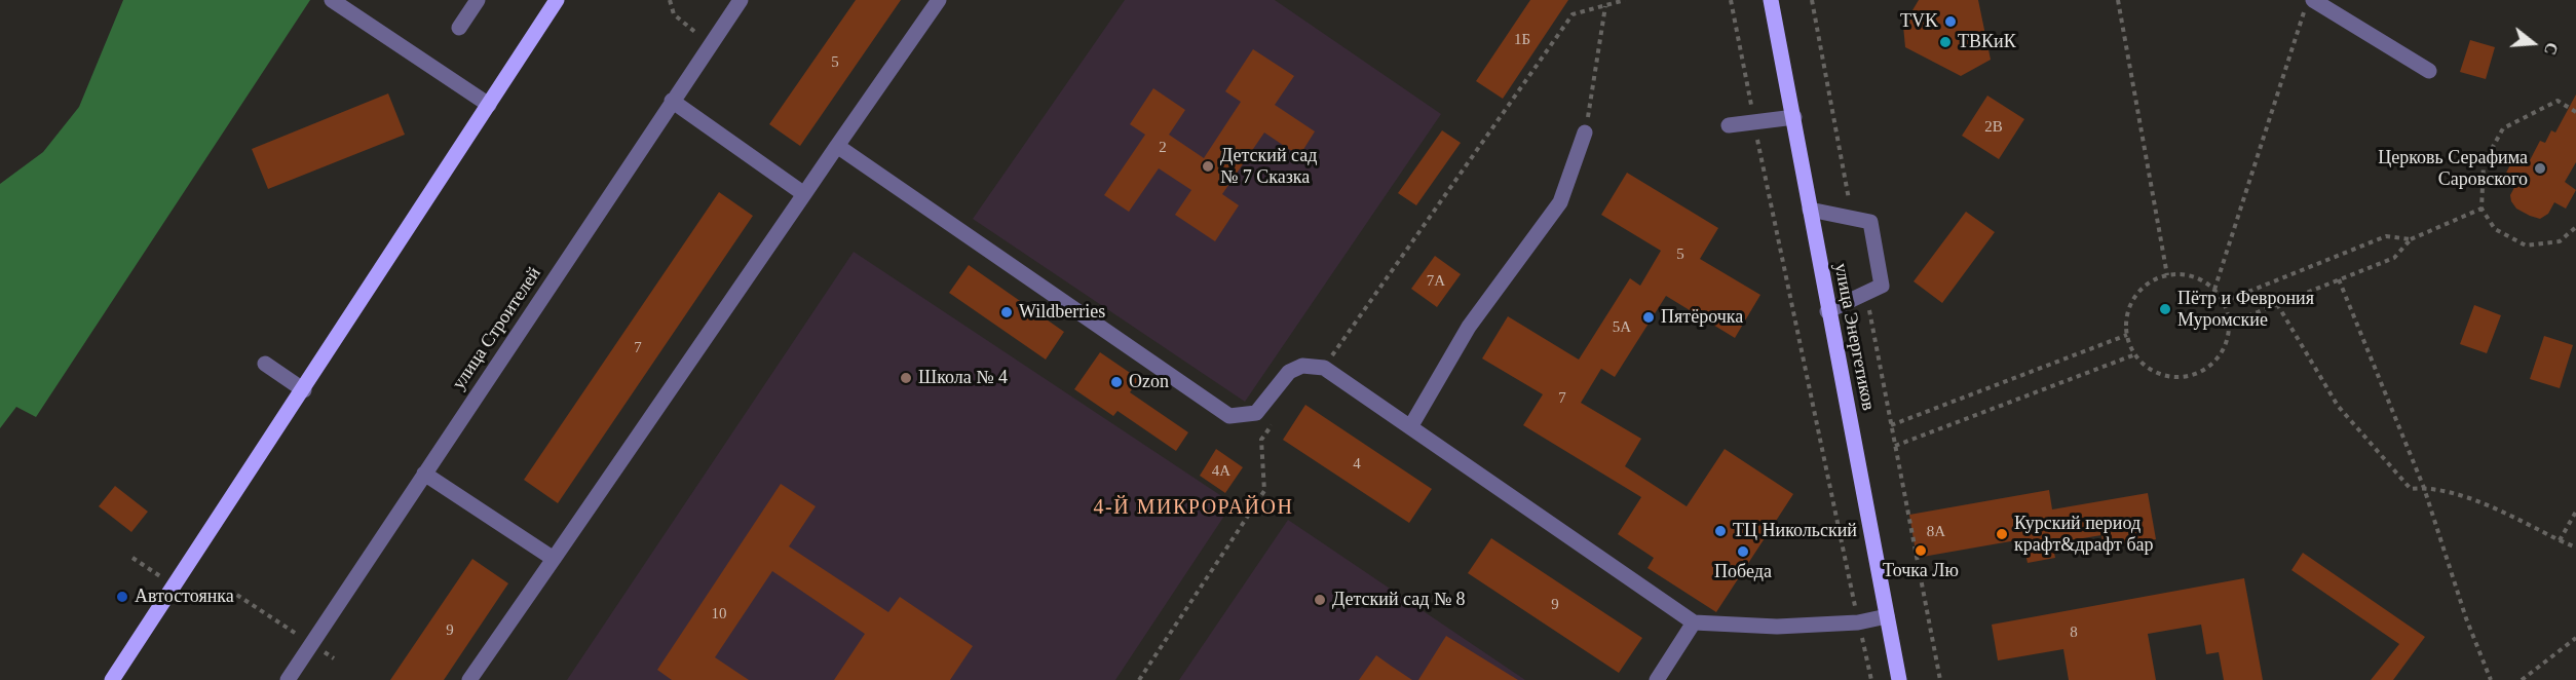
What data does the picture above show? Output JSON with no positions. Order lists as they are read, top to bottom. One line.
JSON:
{"streets":{"main road":["улица Энергетиков"],"street":["улица Строителей"]},"districts":["4-Й МИКРОРАЙОН"],"places":["TVK","ТВКиК","Детский сад № 7 Сказка","Церковь Серафима Саровского","Пётр и Феврония Муромские","Wildberries","Пятёрочка","Школа № 4","Ozon","ТЦ Никольский","Курский период крафт&драфт бар","Точка Лю","Победа","Автостоянка","Детский сад № 8"],"house_numbers":["1Б","5","2В","2","5","7А","5А","7","7","4","4А","8А","9","10","9","8"],"north":"right"}
